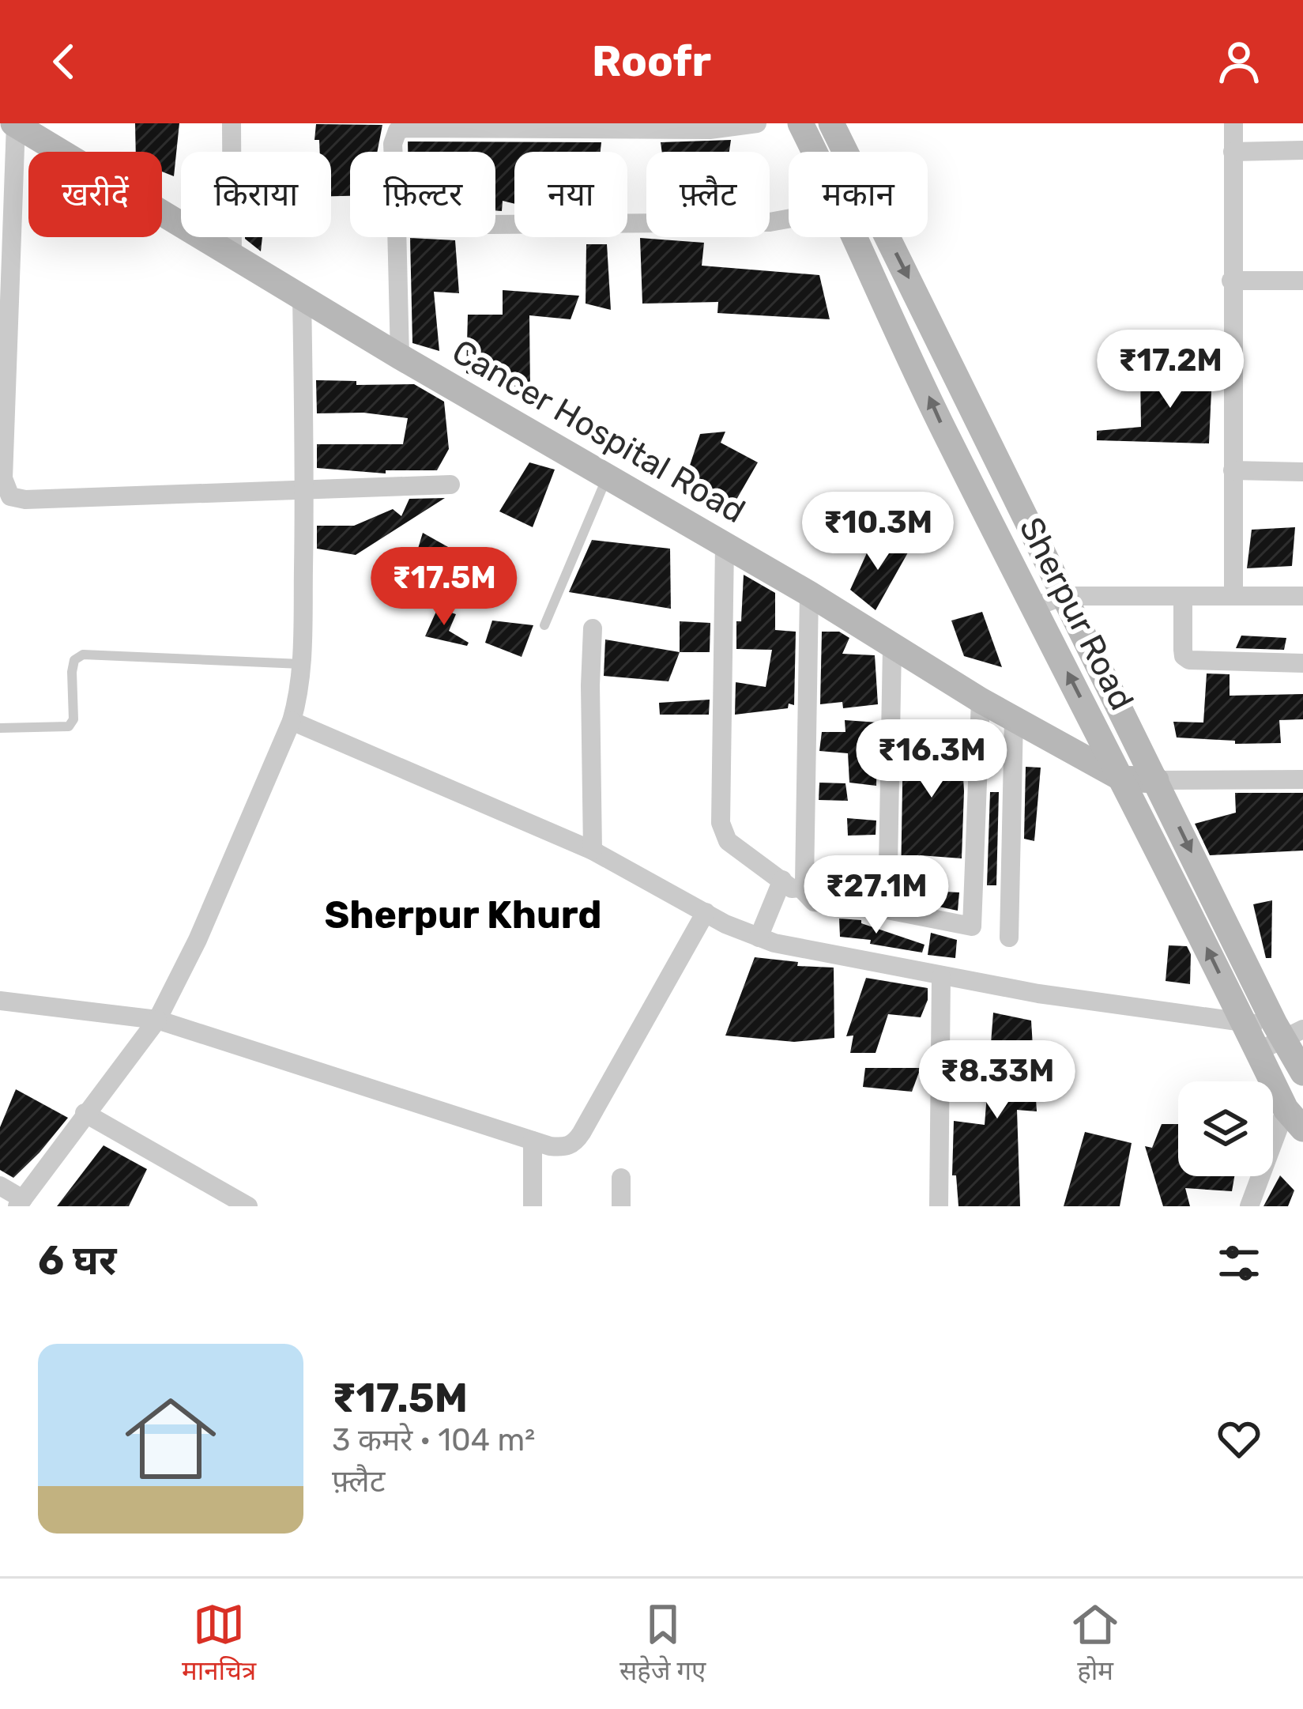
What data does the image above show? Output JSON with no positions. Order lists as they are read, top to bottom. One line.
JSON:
{"streets":{"street":["Cancer Hospital Road","Sherpur Road"]},"crossings":[["Cancer Hospital Road","Sherpur Road"]],"districts":["Sherpur Khurd"],"page":{"header":"Roofr","chip":["खरीदें","किराया","फ़िल्टर","नया","फ़्लैट","मकान"],"price":["₹17.2M","₹10.3M","₹17.5M","₹16.3M","₹27.1M","₹8.33M"],"heading":"6 घर","list":[{"name":"₹17.5M","note":"3 कमरे · 104 m² · फ़्लैट"}],"tabs":["मानचित्र","सहेजे गए","होम"]}}
